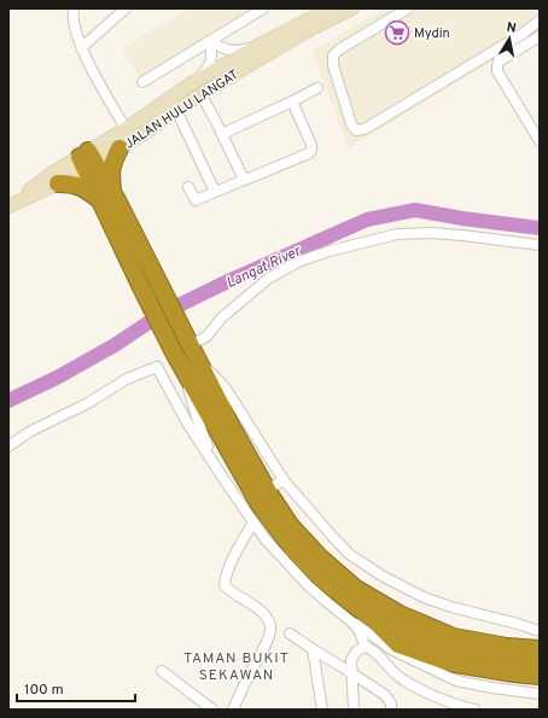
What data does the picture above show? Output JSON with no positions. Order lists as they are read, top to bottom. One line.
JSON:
{"streets":{"main road":["JALAN HULU LANGAT"]},"districts":["TAMAN BUKIT SEKAWAN"],"water":["Langat River"],"places":{"supermarket":["Mydin"]},"scale_bar":"100 m","north":"top"}
